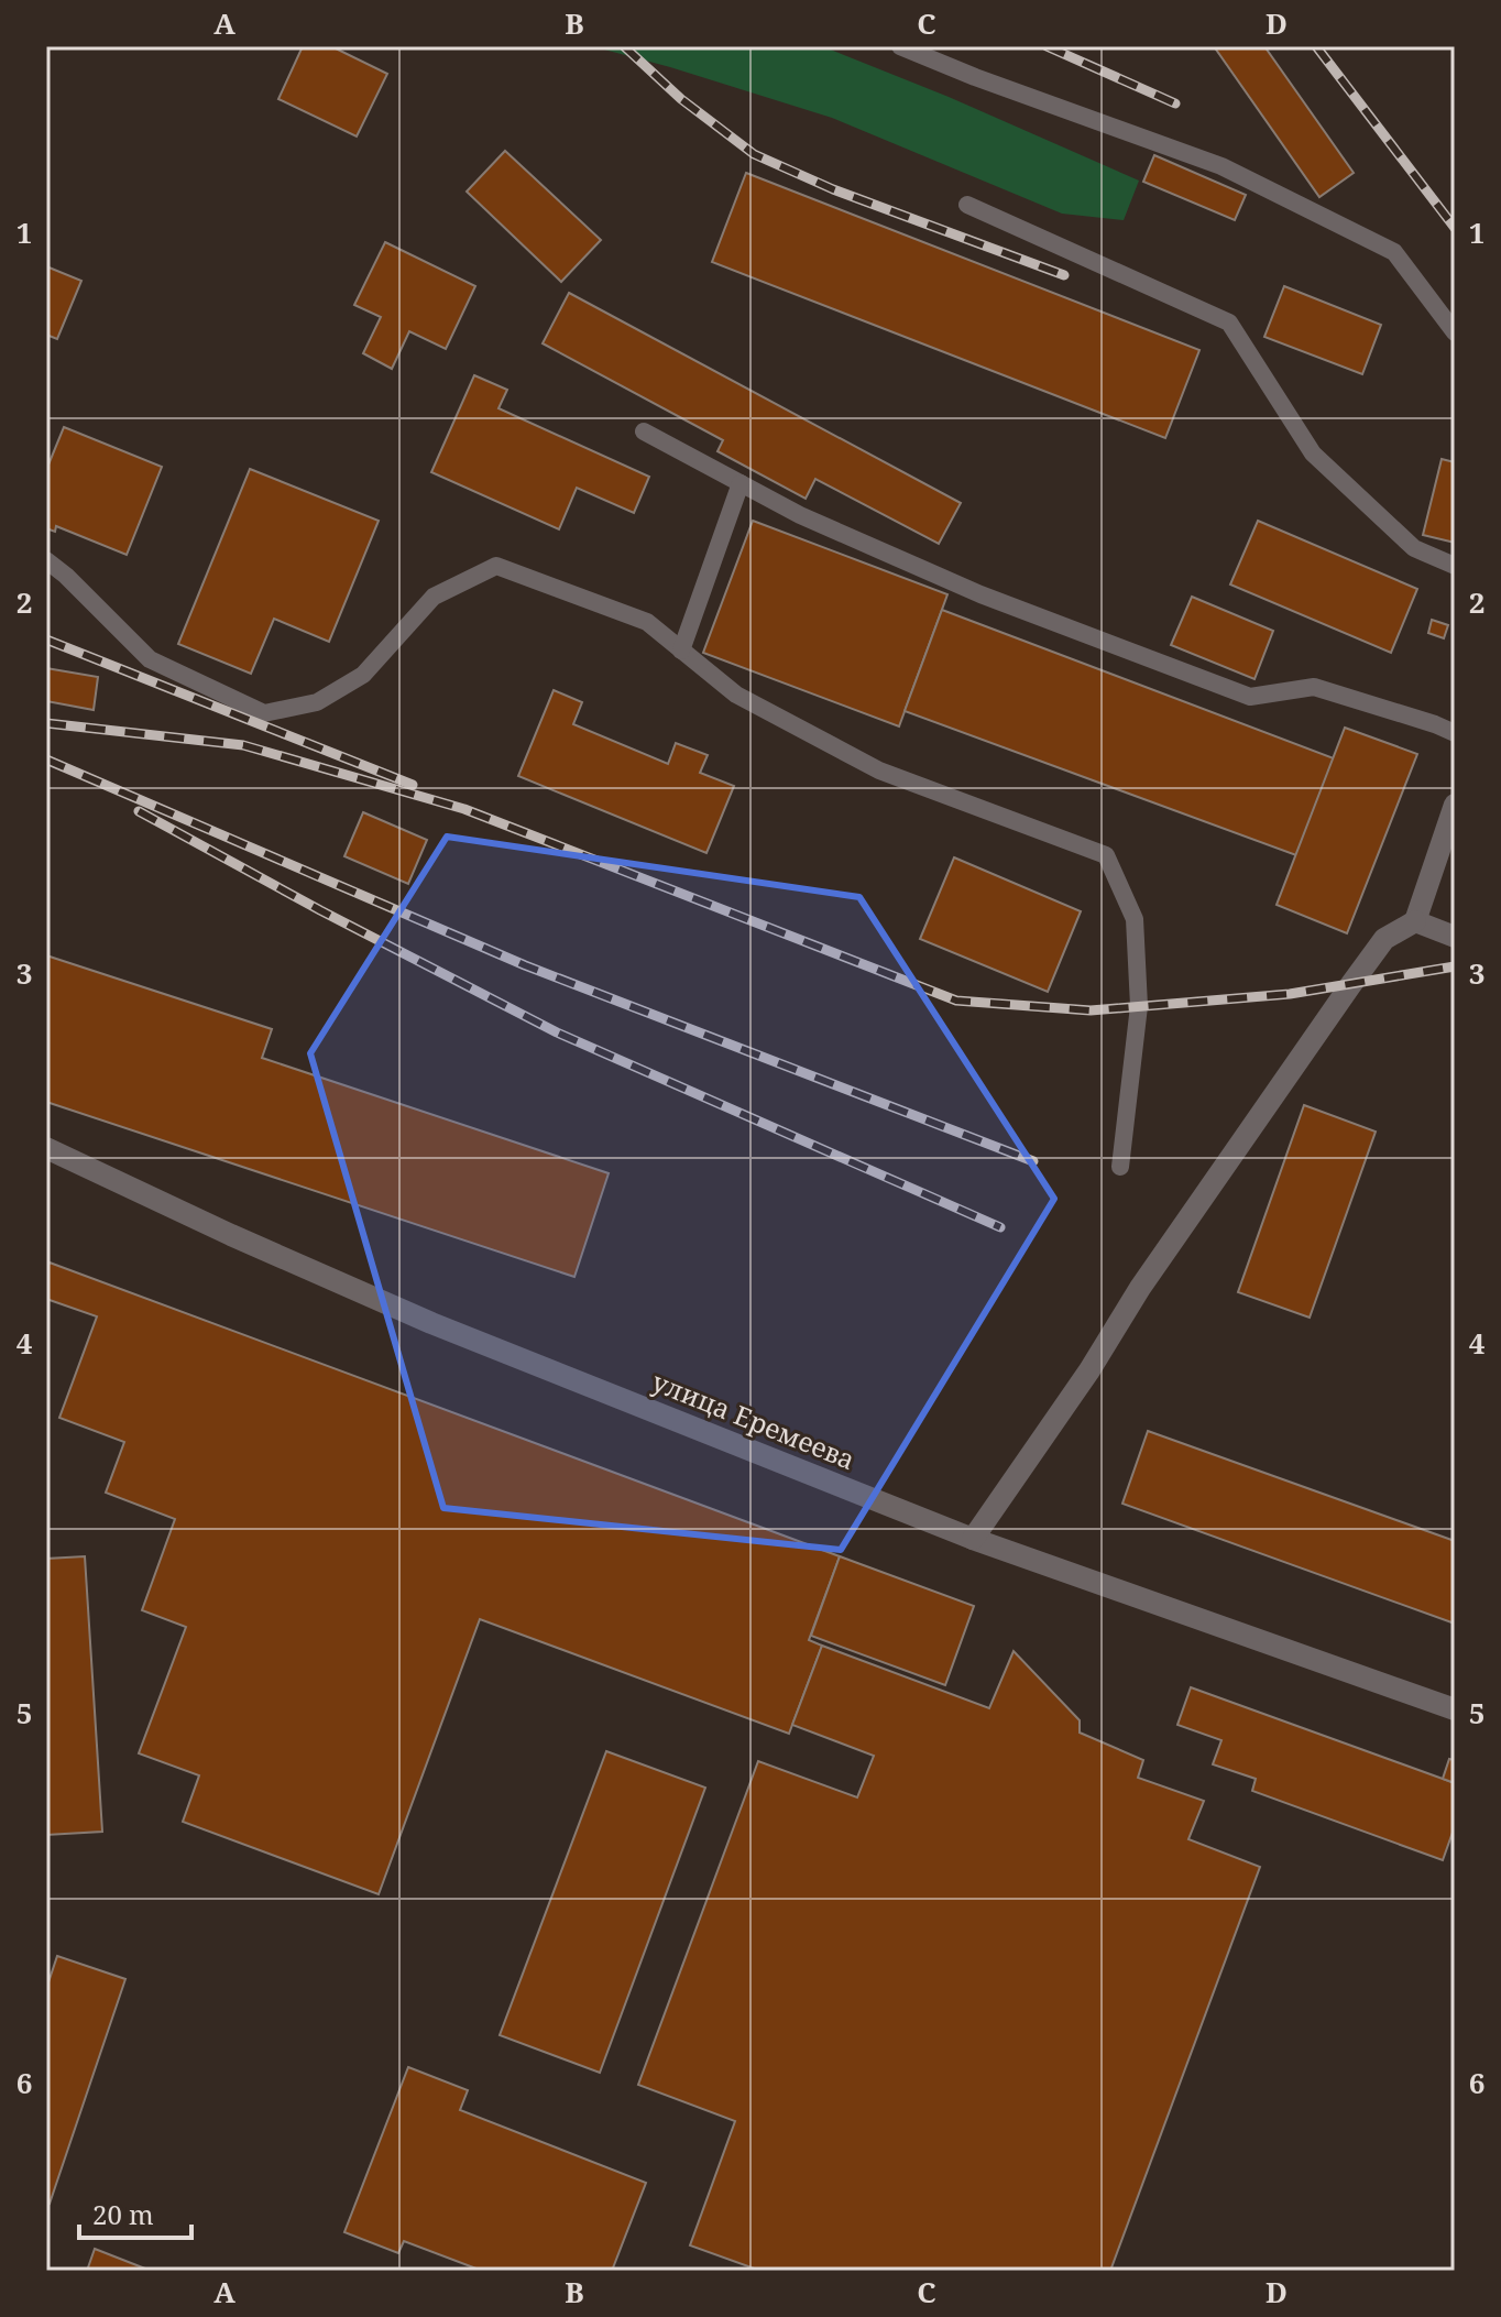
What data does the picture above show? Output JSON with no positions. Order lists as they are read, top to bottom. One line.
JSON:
{"streets":{"street":["улица Еремеева"]},"scale_bar":"20 m","grid":{"columns":["A","B","C","D"],"rows":["1","2","3","4","5","6"]}}
